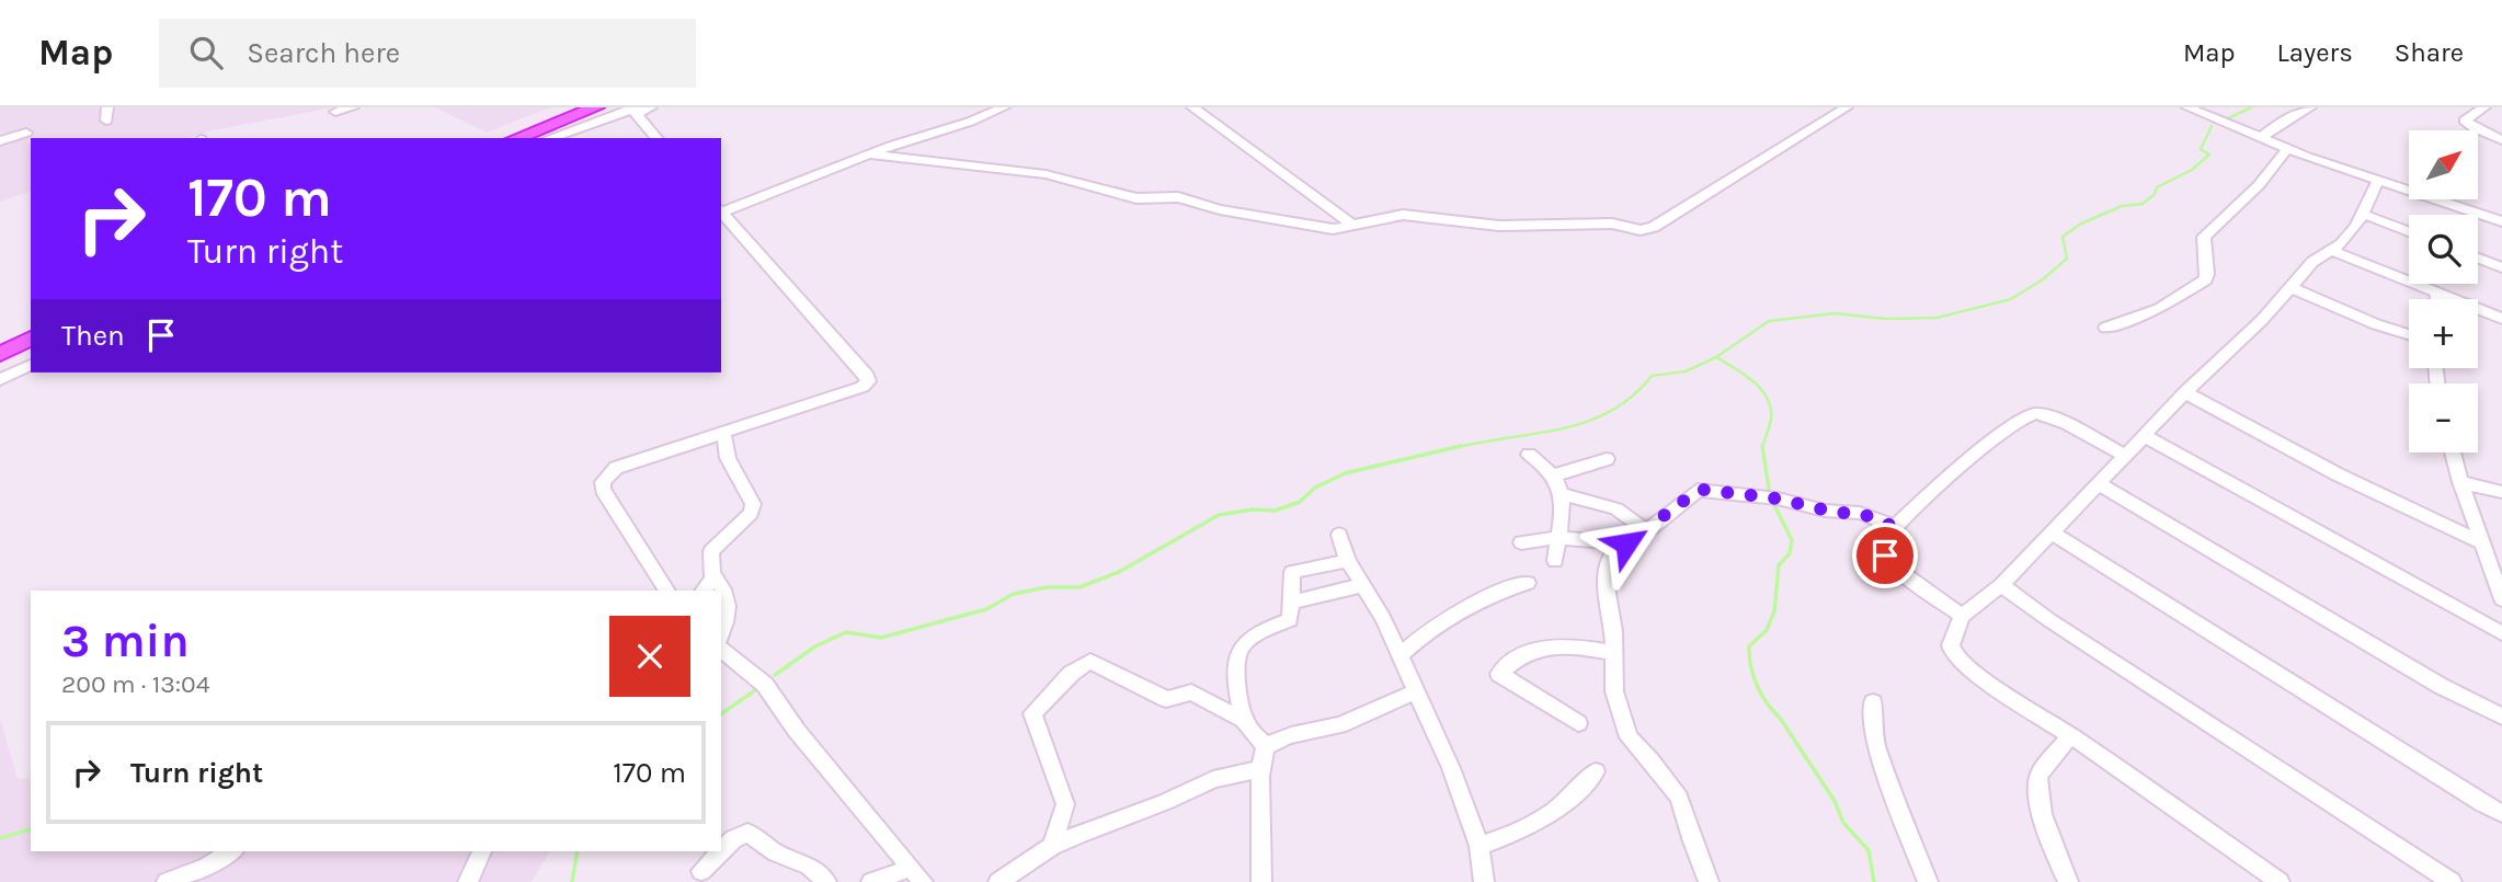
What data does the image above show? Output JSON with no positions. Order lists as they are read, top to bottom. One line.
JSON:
{"north":"top right","page":{"header":"Map","search":"Search here","nav":["Map","Layers","Share"],"map_buttons":["+","−"],"turn":["170 m","Turn right"],"then":"Then","heading":["3 min","200 m · 13:04"],"list":[{"name":"Turn right","value":"170 m"}]}}
